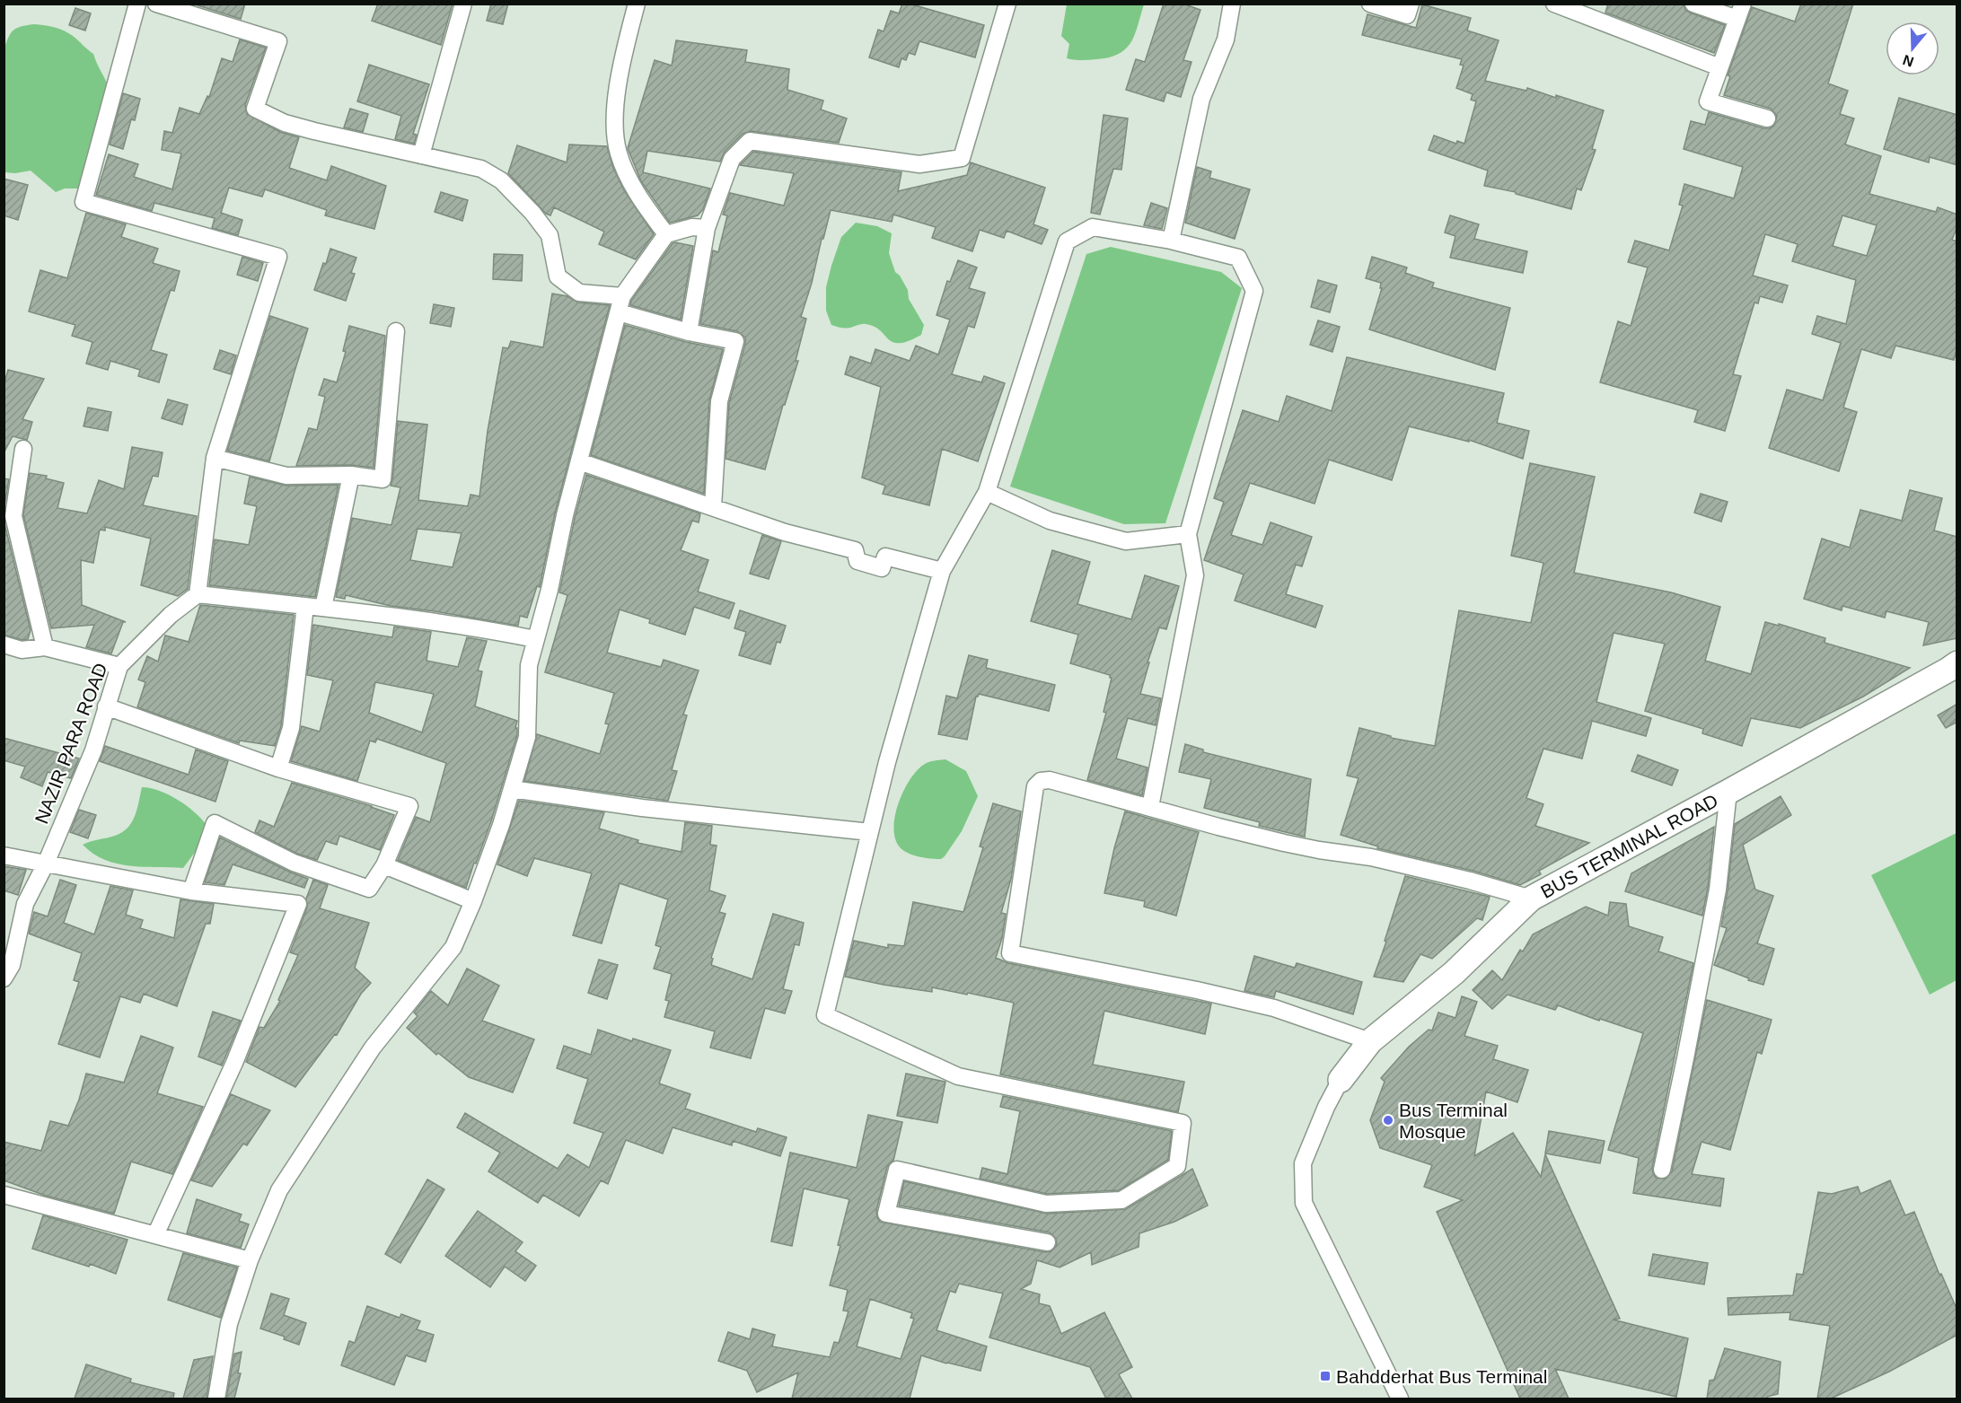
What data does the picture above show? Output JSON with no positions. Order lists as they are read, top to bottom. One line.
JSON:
{"streets":{"main road":["BUS TERMINAL ROAD"],"street":["NAZIR PARA ROAD"]},"places":{"other":["Bus Terminal Mosque"],"transit":["Bahdderhat Bus Terminal"]},"north":"bottom"}
